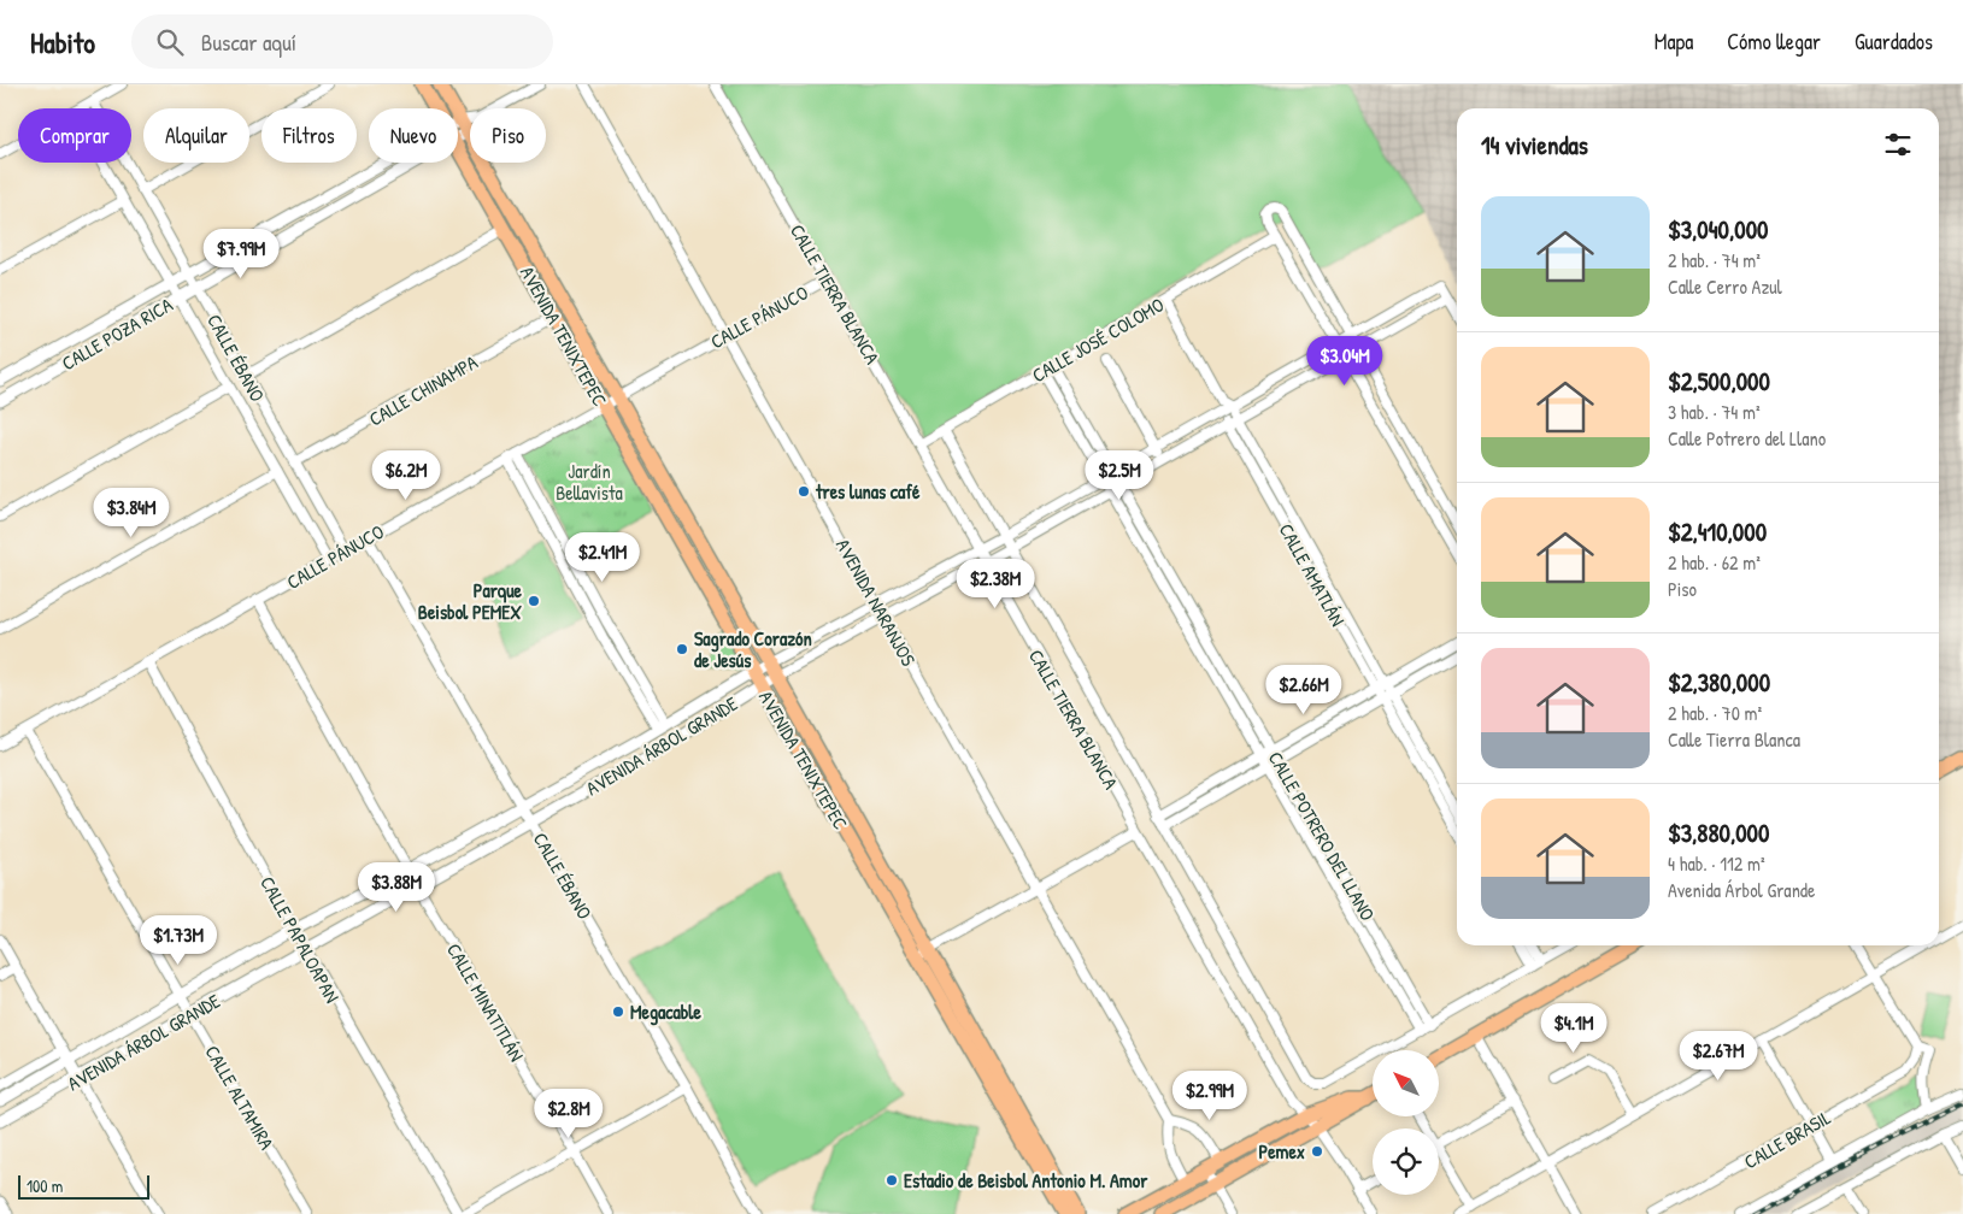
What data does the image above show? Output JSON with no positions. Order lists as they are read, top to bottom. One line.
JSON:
{"streets":{"main road":["AVENIDA TENIXTEPEC"],"street":["CALLE TIERRA BLANCA","CALLE PÁNUCO","CALLE POZA RICA","CALLE JOSÉ COLOMO","CALLE ÉBANO","CALLE CHINAMPA","CALLE AMATLÁN","AVENIDA NARANJOS","AVENIDA ÁRBOL GRANDE","CALLE POTRERO DEL LLANO","CALLE PAPALOAPAN","CALLE MINATITLÁN","CALLE ALTAMIRA","CALLE BRASIL"]},"crossings":[["CALLE TIERRA BLANCA","CALLE PÁNUCO"],["CALLE TIERRA BLANCA","CALLE JOSÉ COLOMO"],["CALLE TIERRA BLANCA","AVENIDA ÁRBOL GRANDE"],["CALLE PÁNUCO","AVENIDA TENIXTEPEC"],["CALLE PÁNUCO","CALLE ÉBANO"],["CALLE PÁNUCO","AVENIDA NARANJOS"],["CALLE PÁNUCO","CALLE PAPALOAPAN"],["CALLE PÁNUCO","CALLE MINATITLÁN"],["CALLE PÁNUCO","CALLE ALTAMIRA"],["CALLE POZA RICA","AVENIDA TENIXTEPEC"],["CALLE POZA RICA","CALLE ÉBANO"],["AVENIDA TENIXTEPEC","CALLE CHINAMPA"],["AVENIDA TENIXTEPEC","AVENIDA ÁRBOL GRANDE"],["CALLE JOSÉ COLOMO","CALLE AMATLÁN"],["CALLE JOSÉ COLOMO","CALLE POTRERO DEL LLANO"],["CALLE ÉBANO","CALLE CHINAMPA"],["CALLE ÉBANO","AVENIDA ÁRBOL GRANDE"],["CALLE AMATLÁN","AVENIDA ÁRBOL GRANDE"],["AVENIDA NARANJOS","AVENIDA ÁRBOL GRANDE"],["AVENIDA ÁRBOL GRANDE","CALLE POTRERO DEL LLANO"],["AVENIDA ÁRBOL GRANDE","CALLE PAPALOAPAN"],["AVENIDA ÁRBOL GRANDE","CALLE MINATITLÁN"],["AVENIDA ÁRBOL GRANDE","CALLE ALTAMIRA"]],"parks":["Jardín Bellavista"],"places":["tres lunas café","Parque Beisbol PEMEX","Sagrado Corazón de Jesús","Megacable","Pemex","Estadio de Beisbol Antonio M. Amor"],"scale_bar":"100 m","north":"top left","page":{"header":"Habito","search":"Buscar aquí","nav":["Mapa","Cómo llegar","Guardados"],"chip":["Comprar","Alquilar","Filtros","Nuevo","Piso"],"heading":"14 viviendas","list":[{"name":"$3,040,000","note":"2 hab. · 74 m² · Calle Cerro Azul"},{"name":"$2,500,000","note":"3 hab. · 74 m² · Calle Potrero del Llano"},{"name":"$2,410,000","note":"2 hab. · 62 m² · Piso"},{"name":"$2,380,000","note":"2 hab. · 70 m² · Calle Tierra Blanca"},{"name":"$3,880,000","note":"4 hab. · 112 m² · Avenida Árbol Grande"}],"price":["$7.99M","$3.04M","$6.2M","$2.5M","$3.84M","$2.41M","$2.38M","$2.66M","$3.88M","$1.73M","$4.1M","$2.67M","$2.99M","$2.8M"],"scale":"100 m"}}
